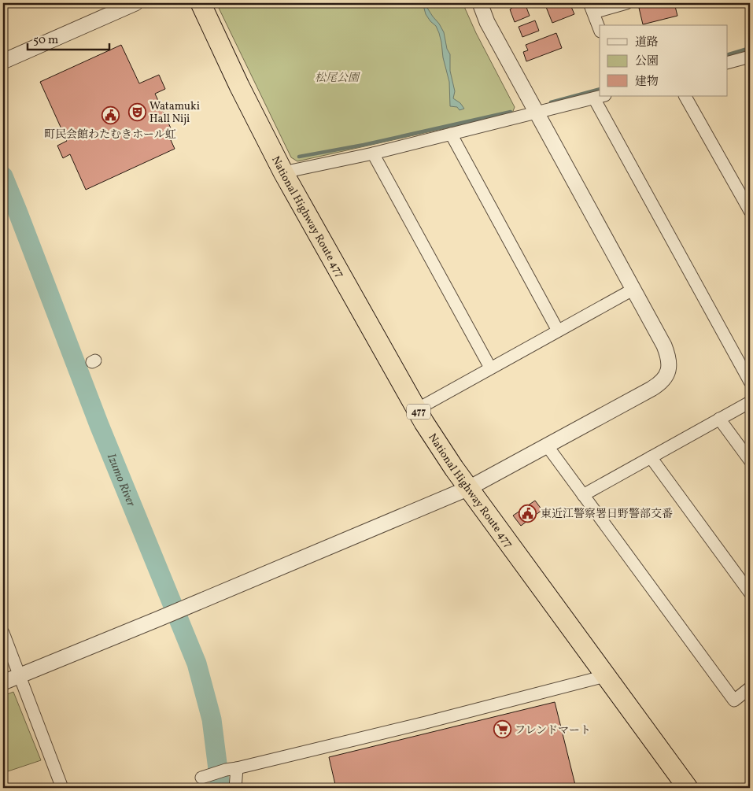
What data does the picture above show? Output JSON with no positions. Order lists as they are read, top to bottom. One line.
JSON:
{"streets":{"highway":["National Highway Route 477","477"]},"water":["Izumo River"],"parks":["松尾公園"],"places":{"theatre":["Watamuki Hall Niji"],"public building":["町民会館わたむきホール虹","東近江警察署日野警部交番"],"supermarket":["フレンドマート"]},"legend":["道路","公園","建物"],"scale_bar":"50 m"}
